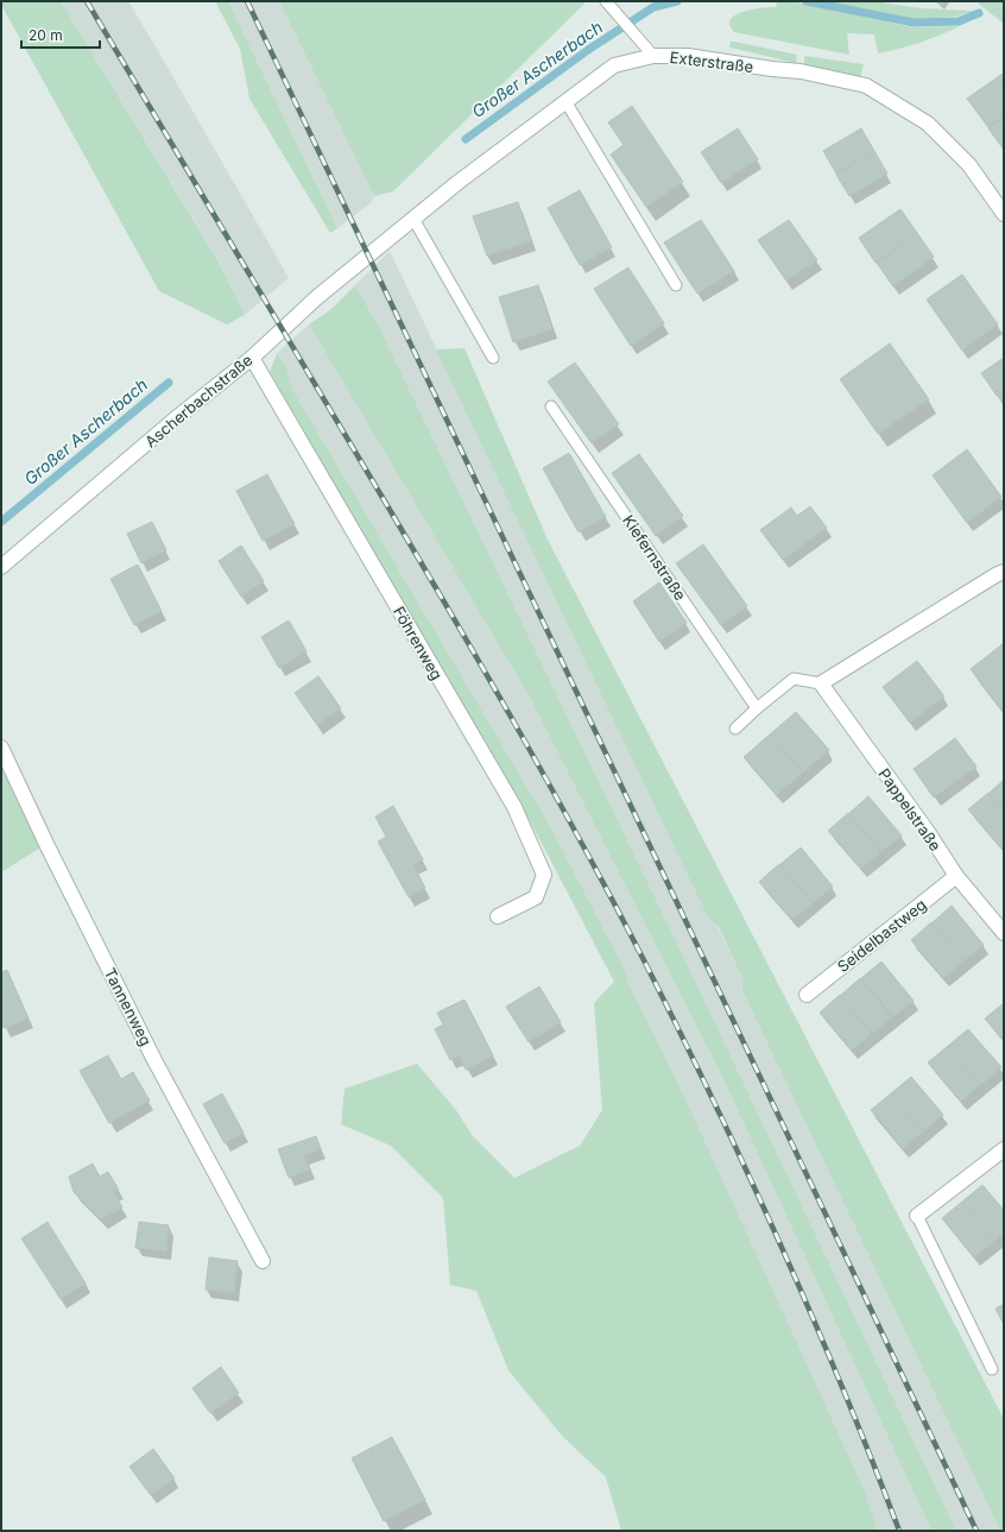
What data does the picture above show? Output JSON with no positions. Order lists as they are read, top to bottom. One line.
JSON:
{"streets":{"street":["Exterstraße","Ascherbachstraße","Föhrenweg","Pappelstraße","Seidelbastweg","Tannenweg"],"lane":["Kiefernstraße"]},"crossings":[["Exterstraße","Ascherbachstraße"],["Ascherbachstraße","Föhrenweg"],["Pappelstraße","Seidelbastweg"]],"water":["Großer Ascherbach"],"scale_bar":"20 m"}
